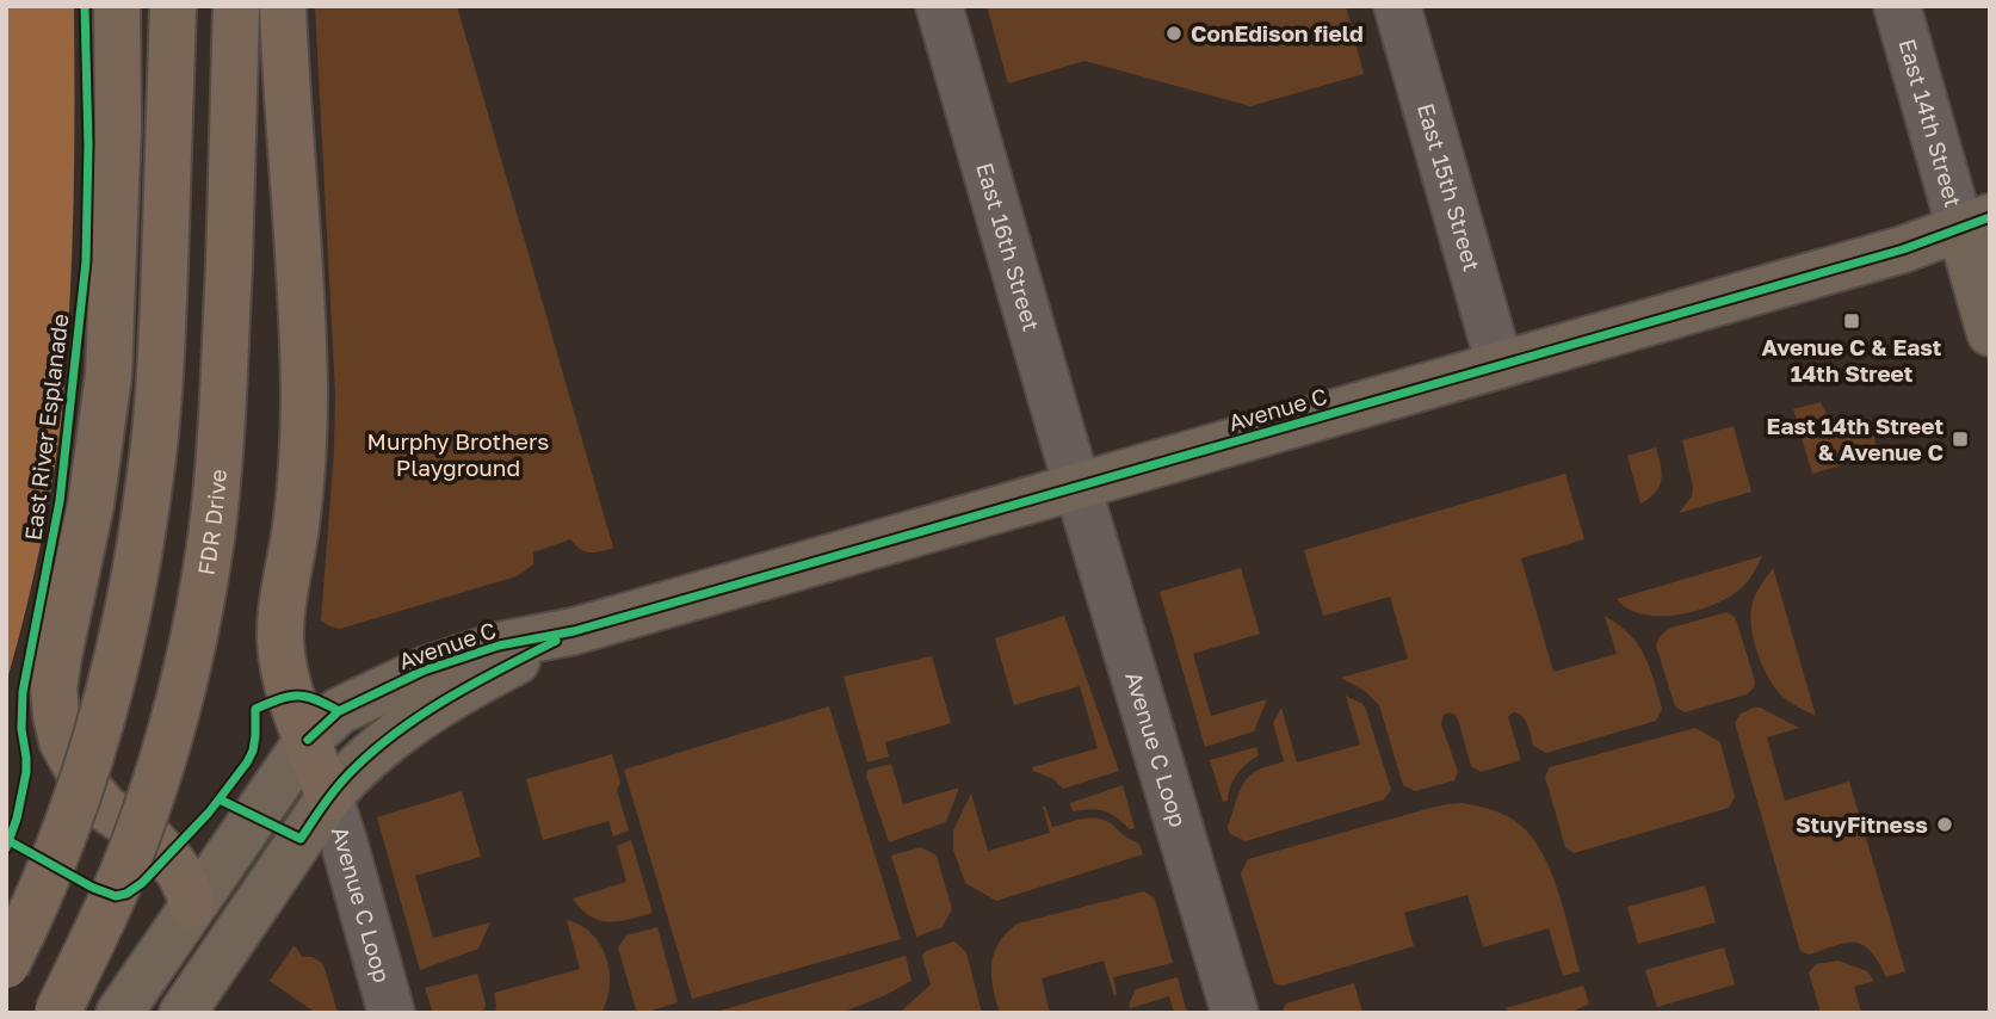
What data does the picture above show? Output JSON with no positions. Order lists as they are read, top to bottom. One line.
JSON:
{"streets":{"highway":["FDR Drive"],"main road":["East 14th Street","Avenue C"],"street":["East 15th Street","East 16th Street","Avenue C Loop"],"cycle path":["East River Esplanade"]},"crossings":[["East 14th Street","Avenue C"],["East 15th Street","Avenue C"],["East 16th Street","Avenue C"],["East 16th Street","Avenue C Loop"],["Avenue C","Avenue C Loop"]],"parks":["Murphy Brothers Playground"],"places":{"other":["ConEdison field","StuyFitness"],"transit":["Avenue C & East 14th Street","East 14th Street & Avenue C"]}}
